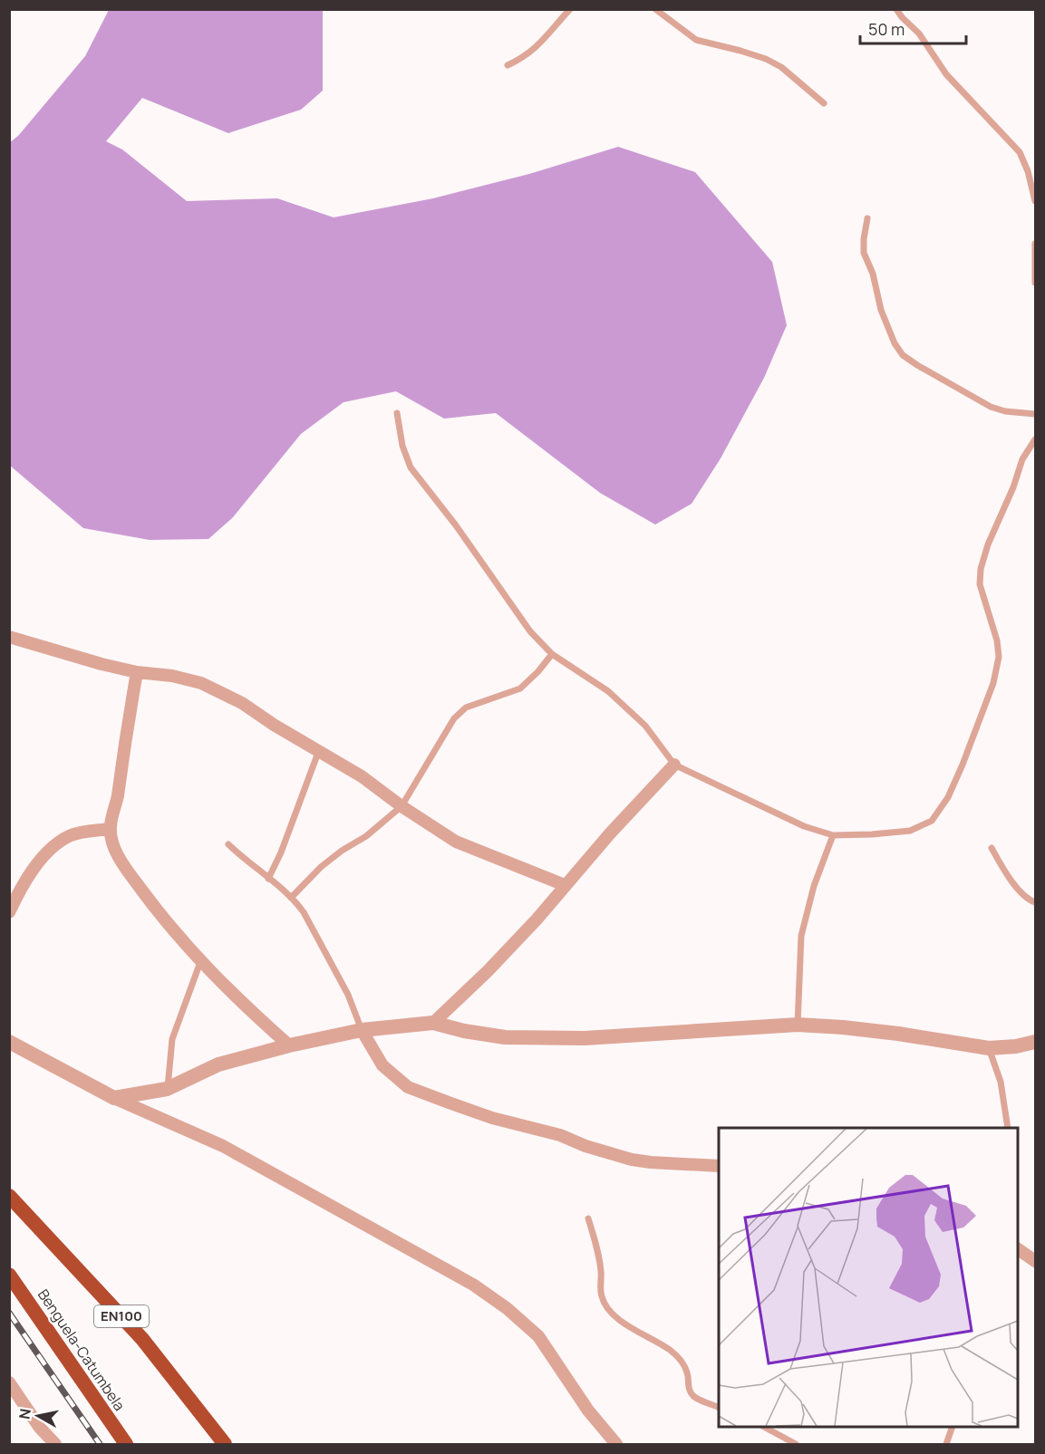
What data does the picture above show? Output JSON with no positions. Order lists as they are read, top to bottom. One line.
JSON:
{"streets":{"highway":["EN100","Benguela-Catumbela"]},"scale_bar":"50 m","north":"left"}
